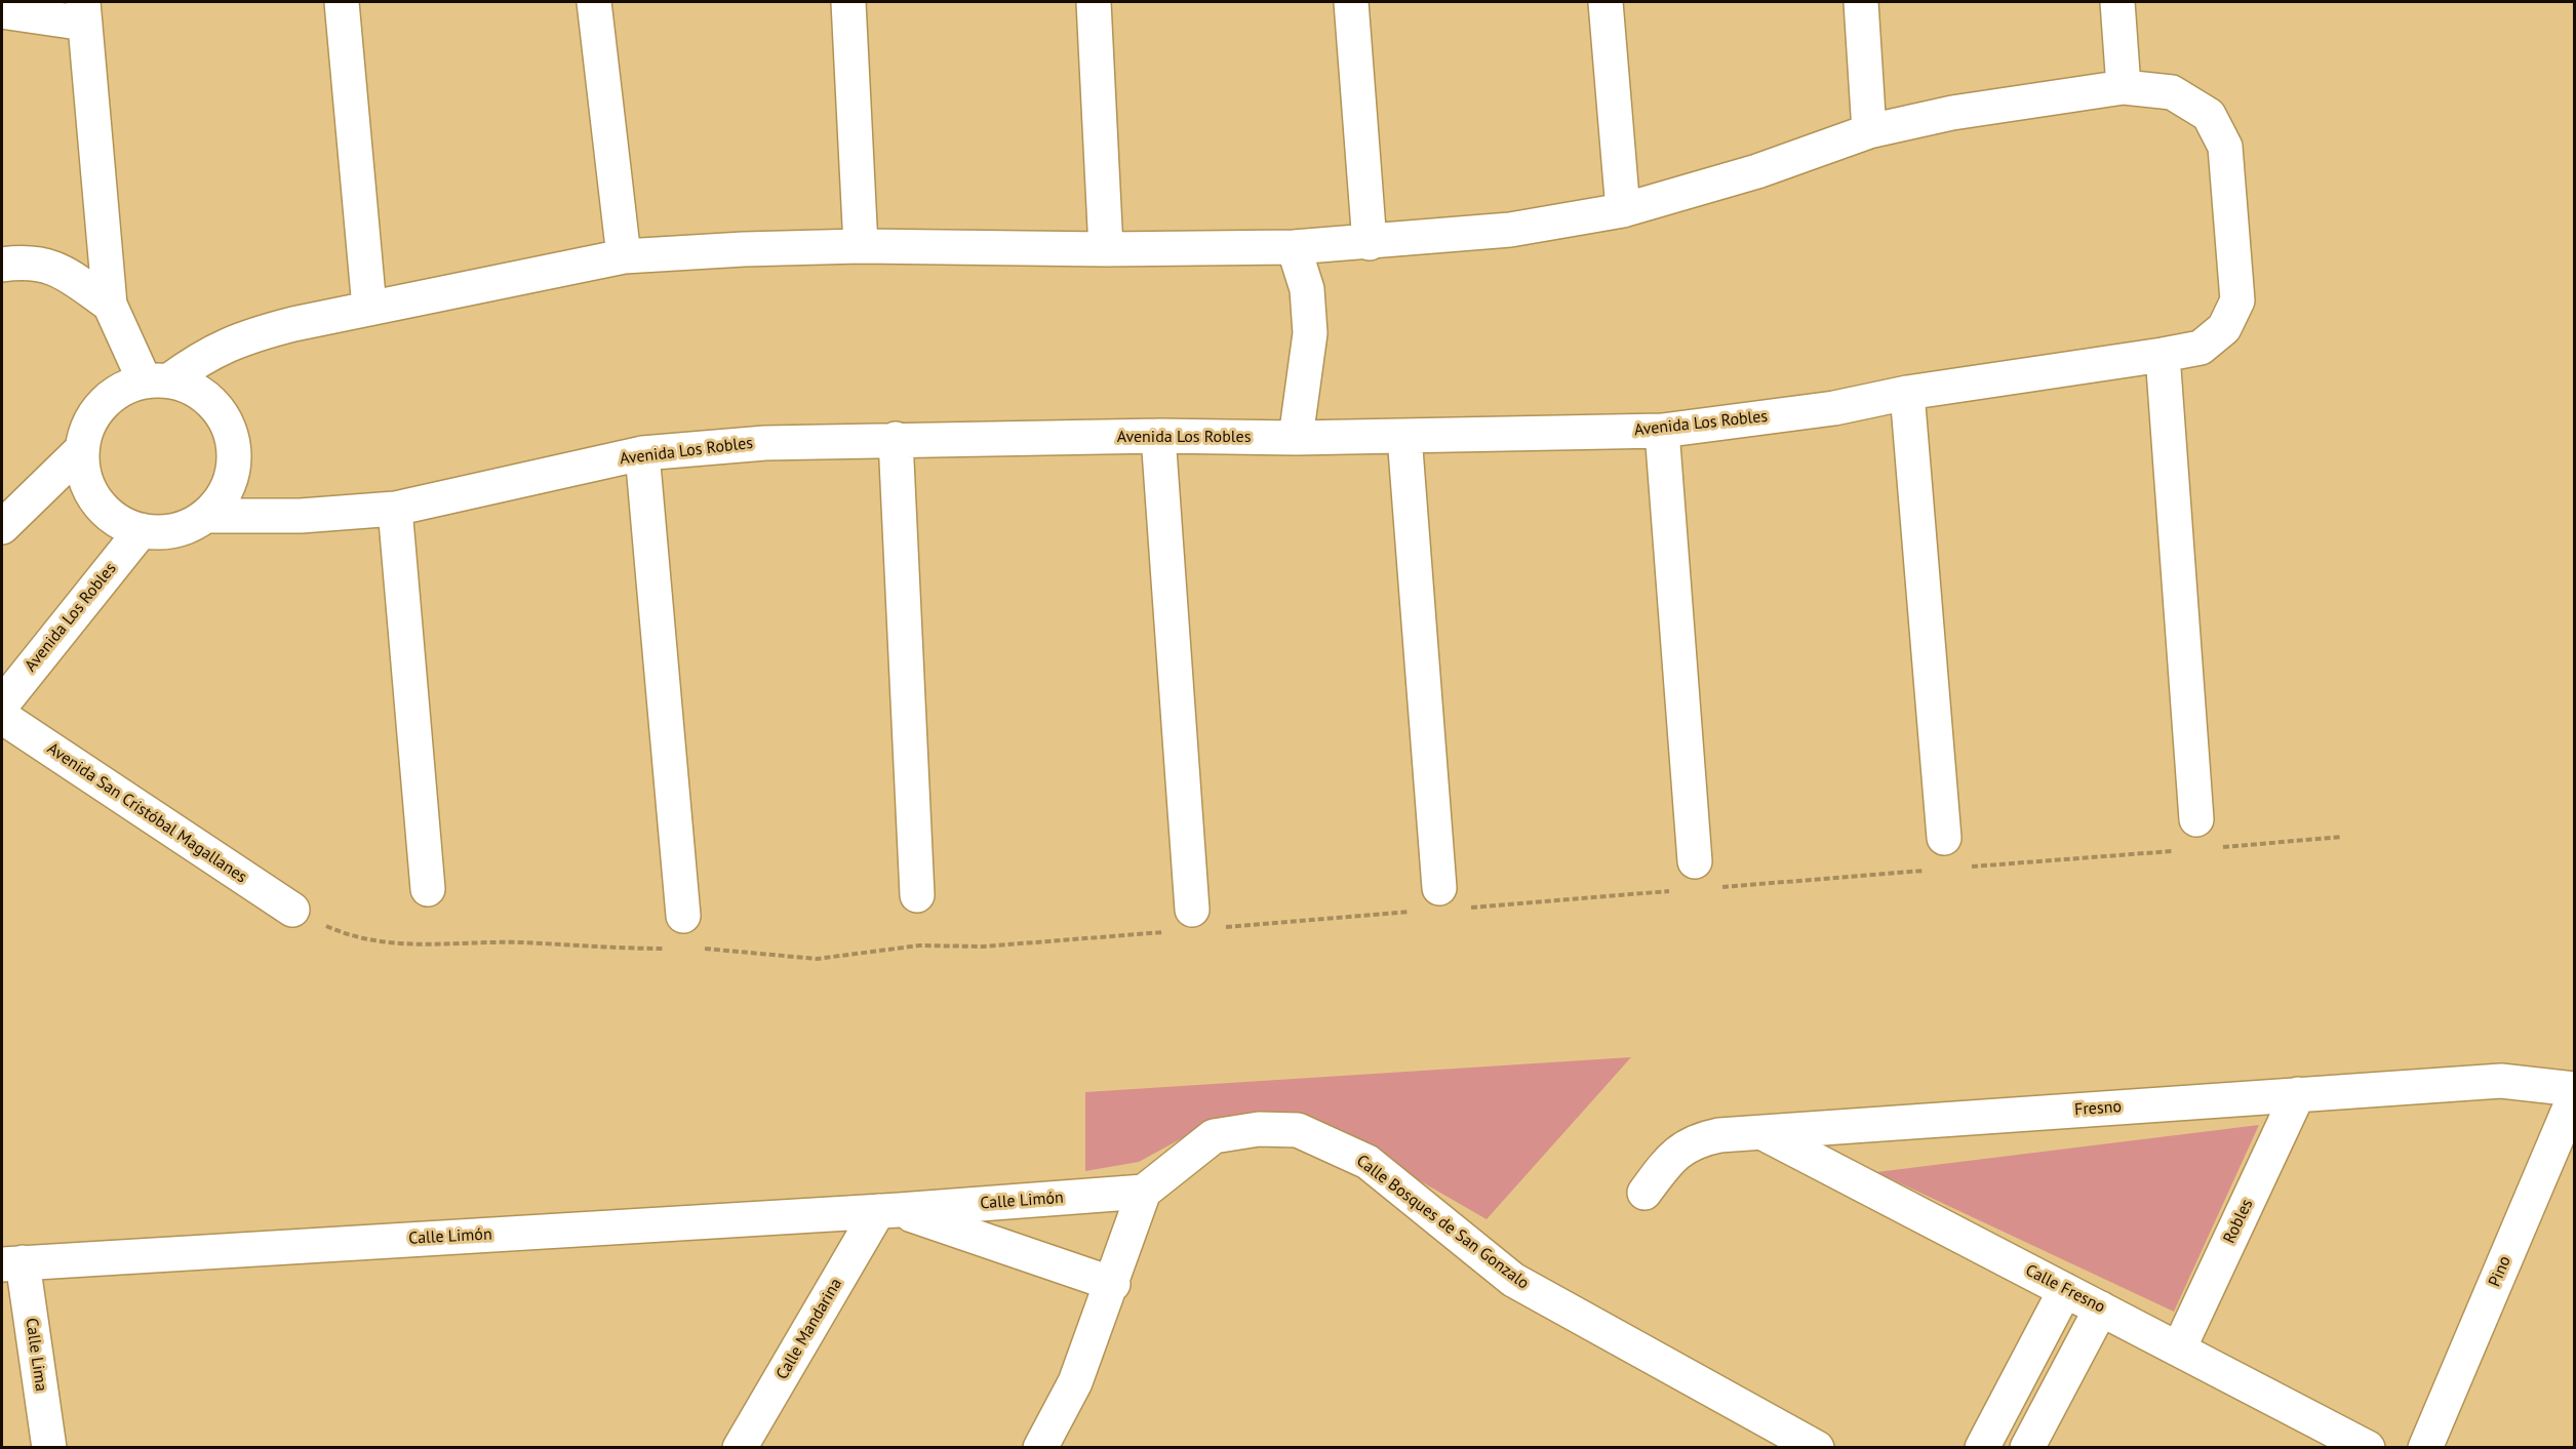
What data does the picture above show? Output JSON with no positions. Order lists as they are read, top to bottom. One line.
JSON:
{"streets":{"street":["Avenida Los Robles","Avenida San Cristóbal Magallanes","Fresno","Calle Limón","Robles","Calle Bosques de San Gonzalo","Pino","Calle Fresno","Calle Mandarina","Calle Lima"]},"crossings":[["Fresno","Robles"],["Fresno","Calle Fresno"],["Calle Limón","Calle Bosques de San Gonzalo"],["Calle Limón","Calle Mandarina"],["Calle Limón","Calle Lima"],["Robles","Calle Fresno"]]}
